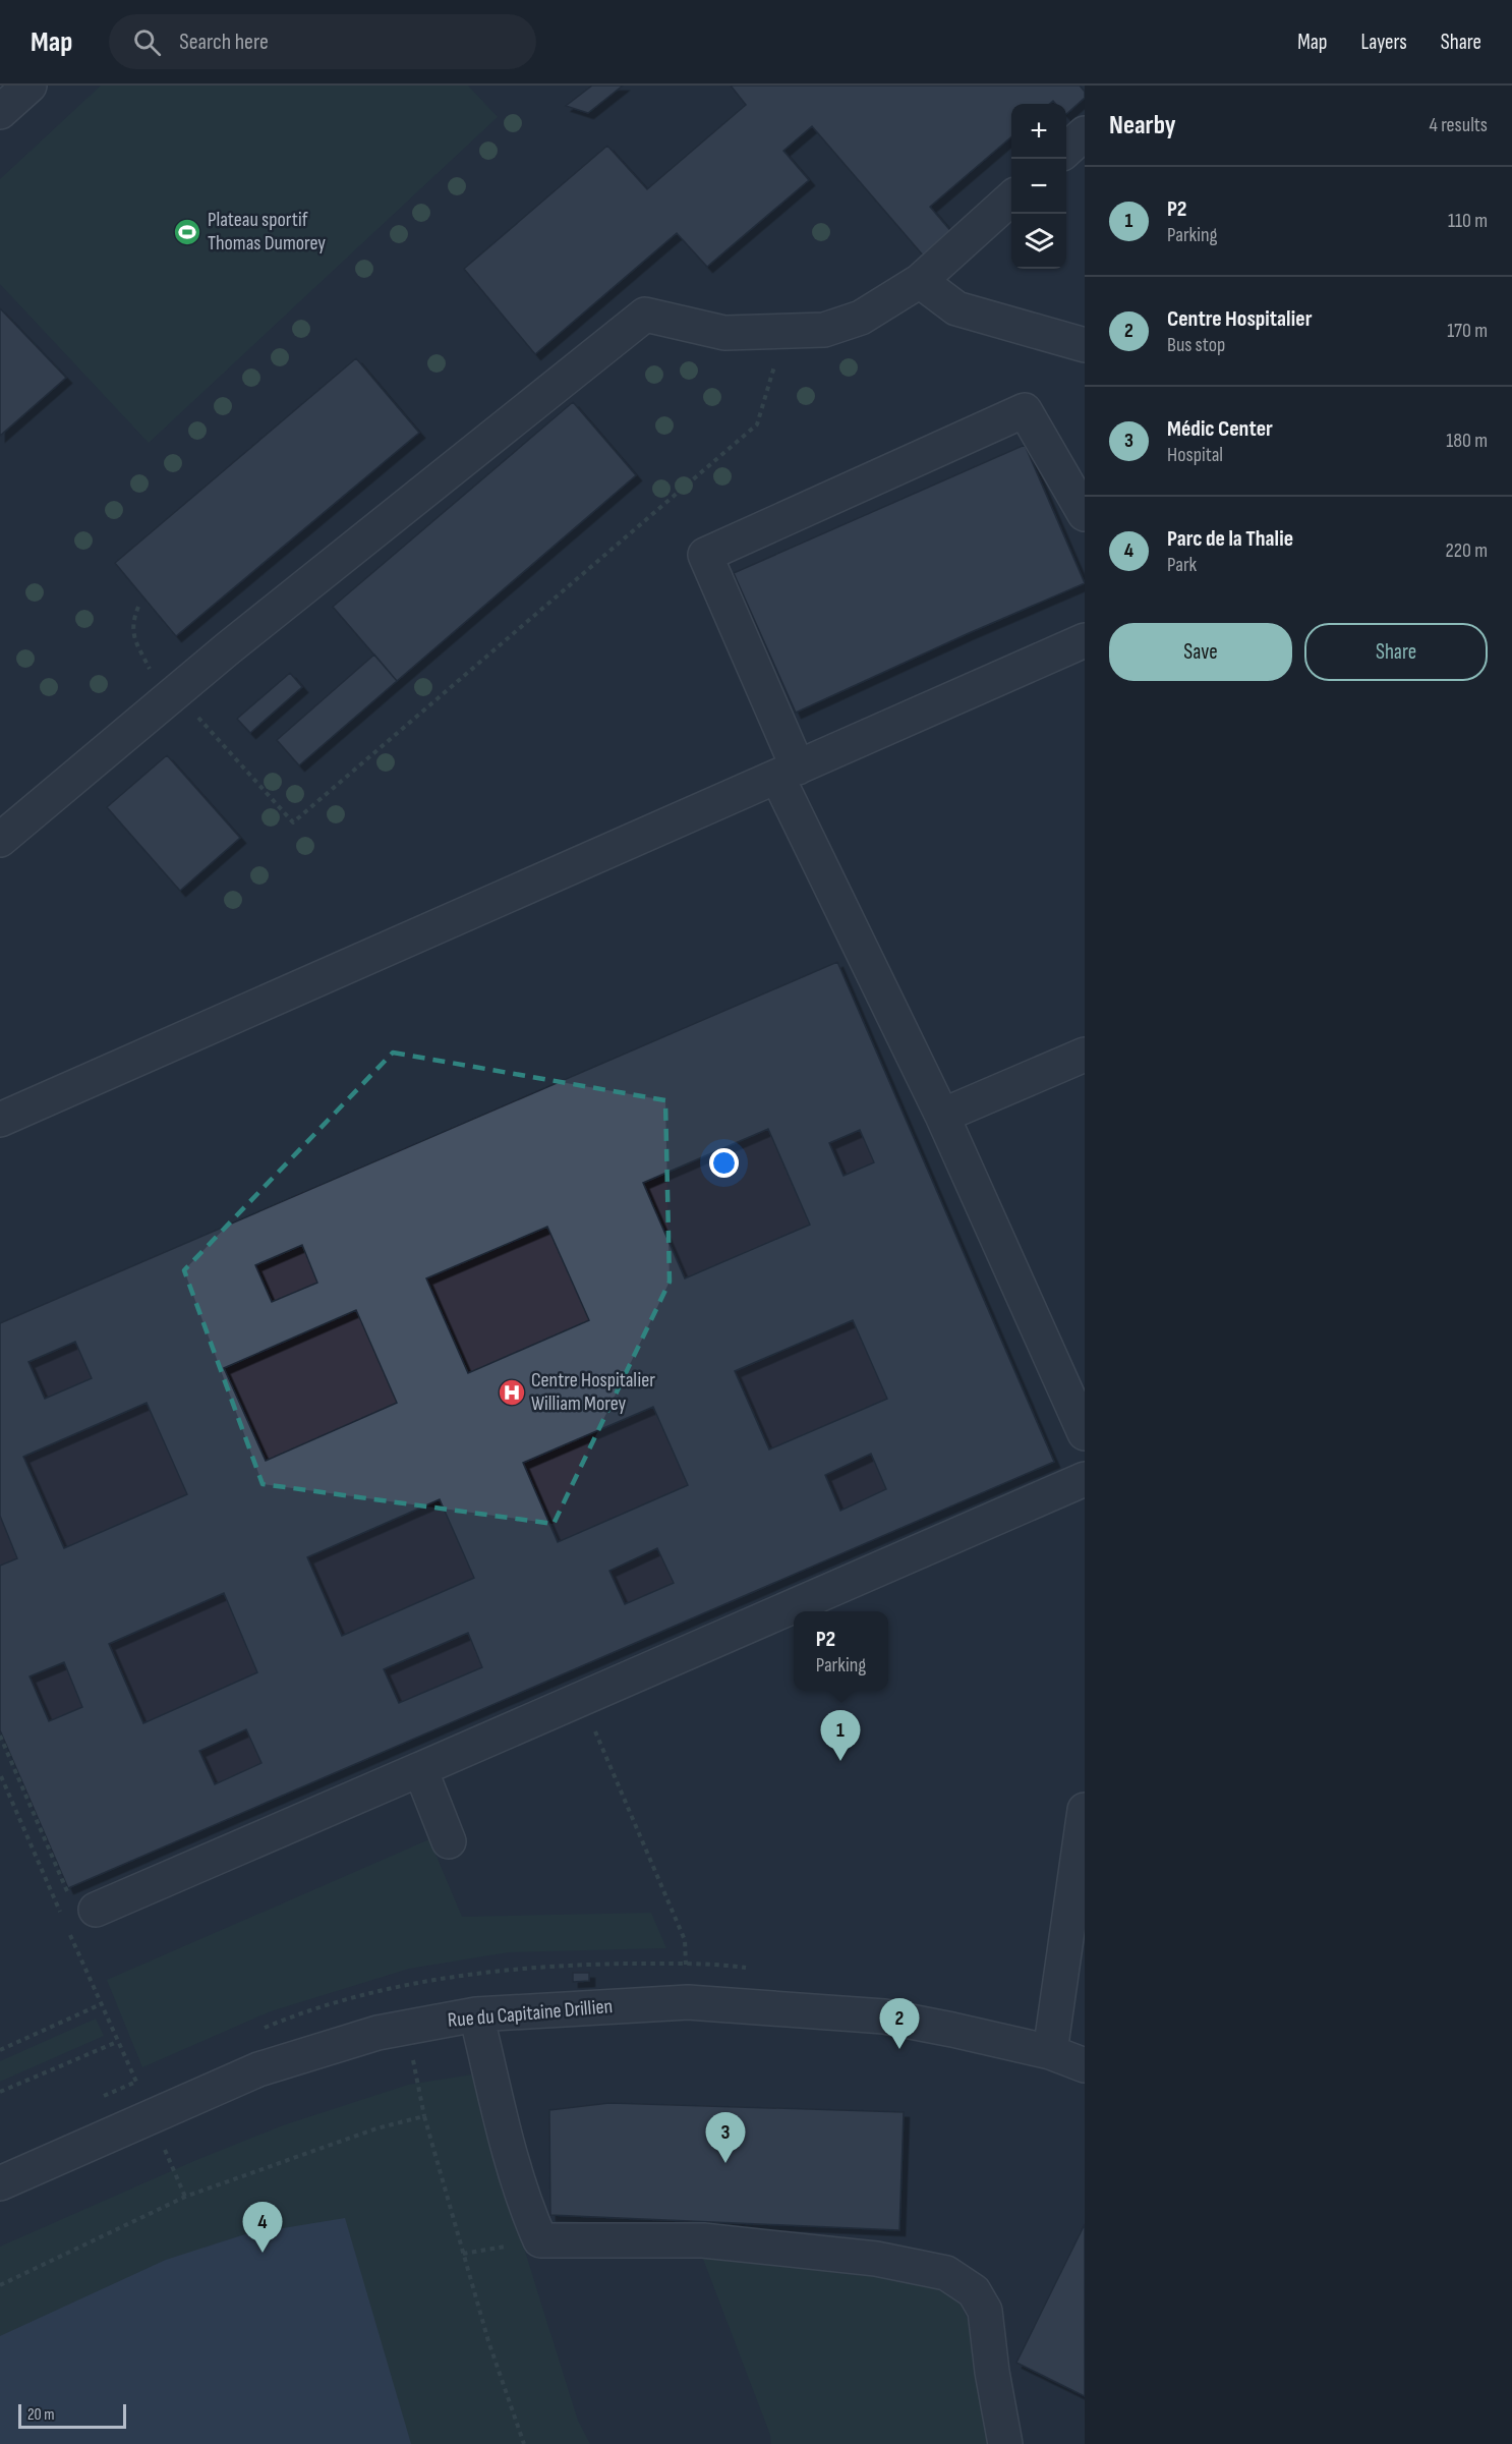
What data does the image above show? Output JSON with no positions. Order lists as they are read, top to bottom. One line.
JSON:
{"streets":{"street":["Rue du Capitaine Drillien"]},"places":{"sports":["Plateau sportif Thomas Dumorey"],"hospital":["Centre Hospitalier William Morey"]},"scale_bar":"20 m","page":{"header":"Map","search":"Search here","nav":["Map","Layers","Share"],"heading":["Nearby","4 results"],"map_buttons":["+","−"],"list":[{"mark":"1","name":"P2","note":"Parking","value":"110 m"},{"mark":"2","name":"Centre Hospitalier","note":"Bus stop","value":"170 m"},{"mark":"3","name":"Médic Center","note":"Hospital","value":"180 m"},{"mark":"4","name":"Parc de la Thalie","note":"Park","value":"220 m"}],"buttons":["Save","Share"],"popup":["P2","Parking"],"pins":["1","2","3","4"],"scale":"20 m"}}
